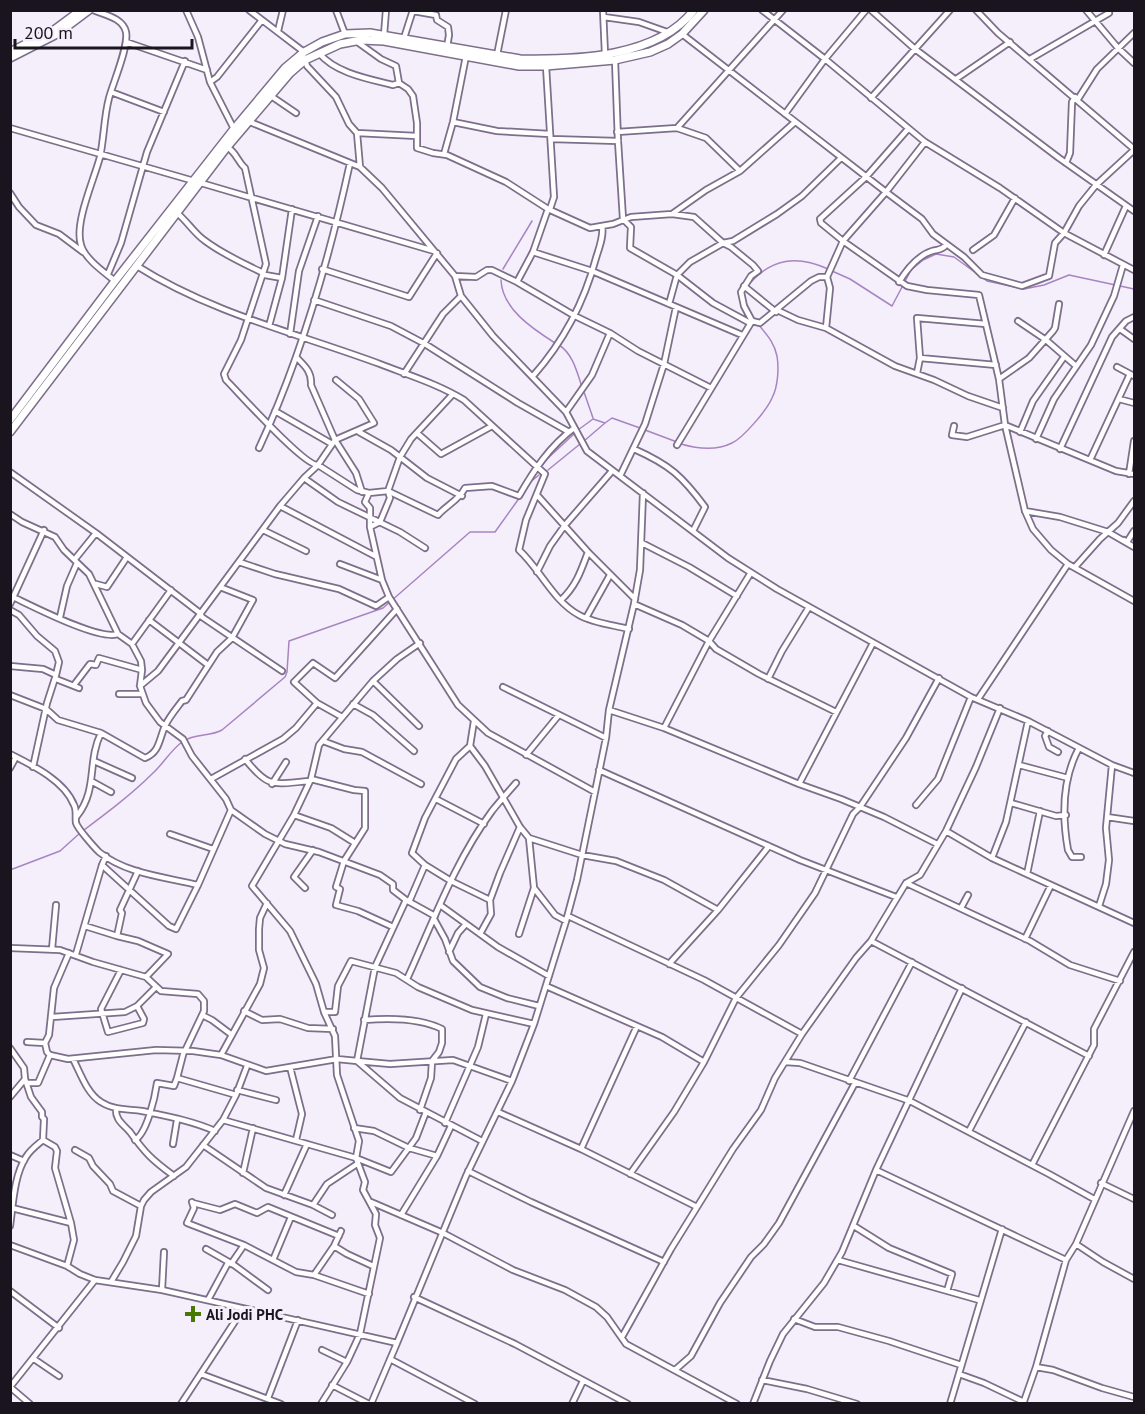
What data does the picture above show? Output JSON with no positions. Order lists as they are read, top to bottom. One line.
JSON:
{"places":{"health":["Ali Jodi PHC"]},"scale_bar":"200 m"}
